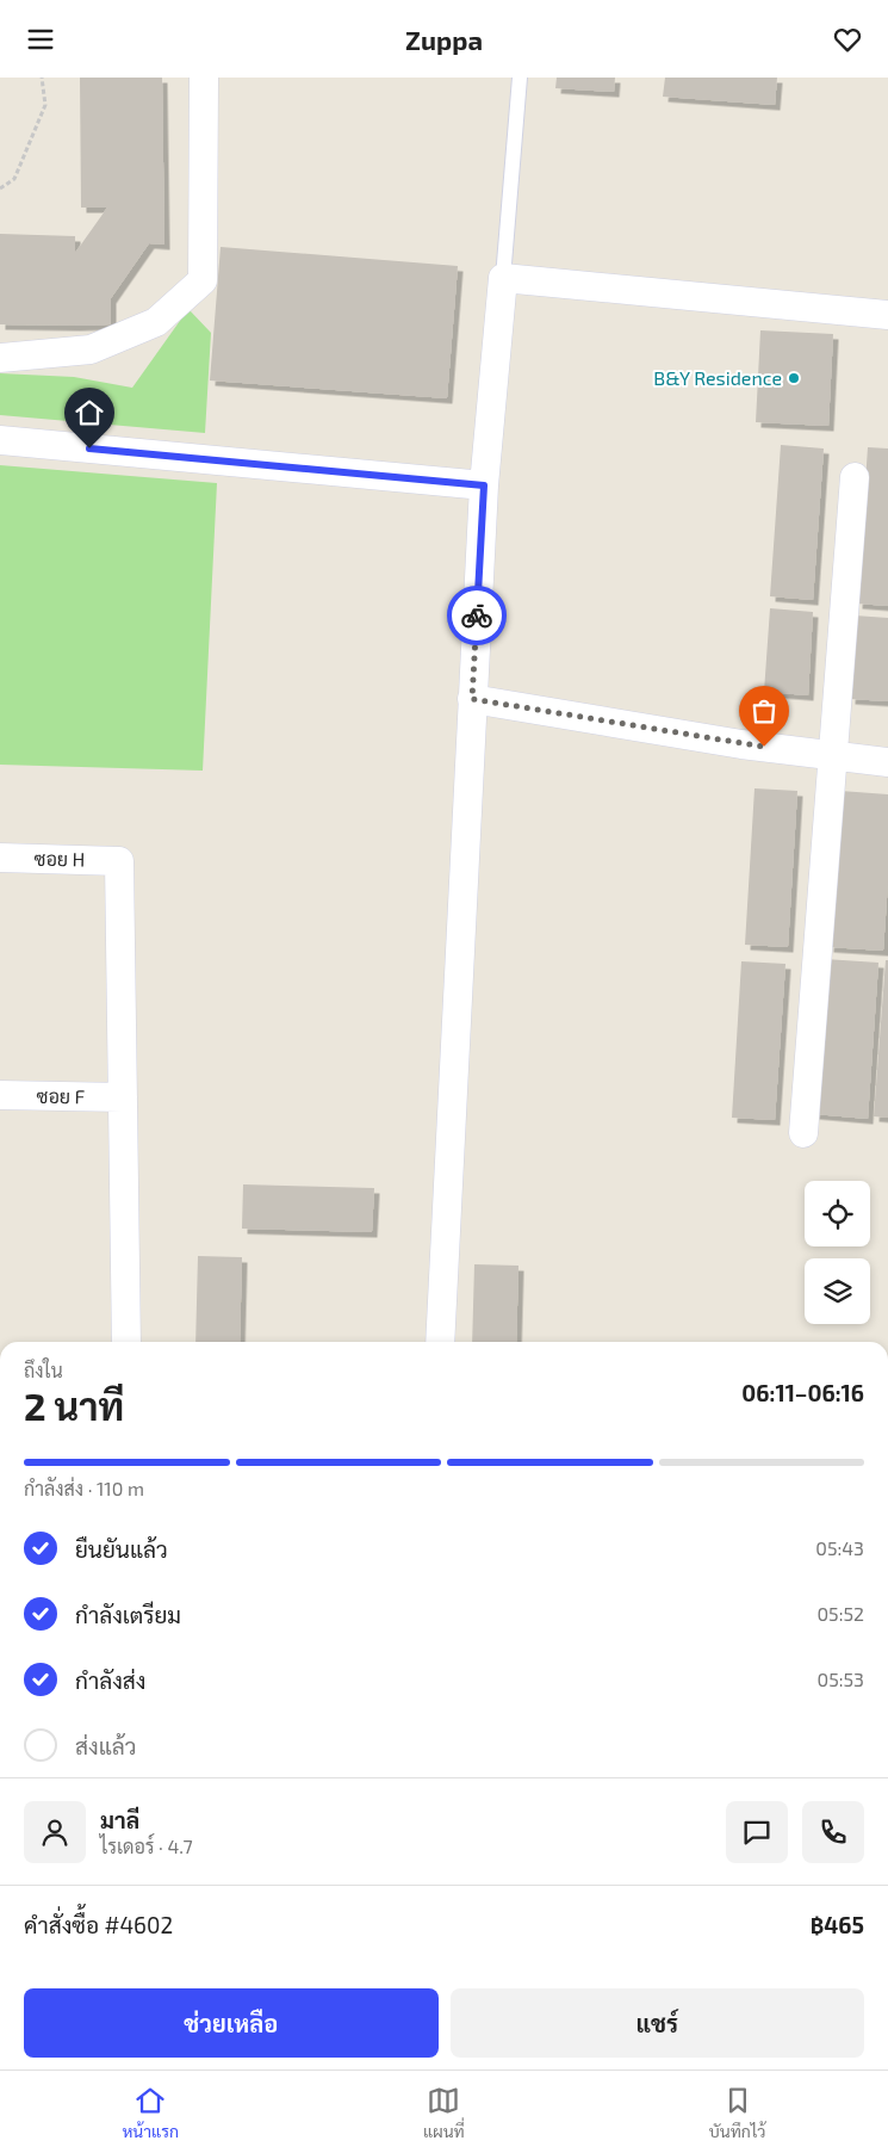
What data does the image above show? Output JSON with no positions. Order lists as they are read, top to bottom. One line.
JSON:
{"streets":{"street":["ซอย H","ซอย F"]},"crossings":[["ซอย H","ซอย F"]],"places":["B&Y Residence"],"page":{"header":"Zuppa","heading":["2 นาที","ถึงใน","06:11–06:16"],"panel":["มาลี","ไรเดอร์ · 4.7","คำสั่งซื้อ #4602","฿465"],"bar":"กำลังส่ง · 110 m","list":[["ยืนยันแล้ว","05:43"],["กำลังเตรียม","05:52"],["กำลังส่ง","05:53"],"ส่งแล้ว"],"buttons":["ช่วยเหลือ","แชร์"],"tabs":["หน้าแรก","แผนที่","บันทึกไว้"]}}
